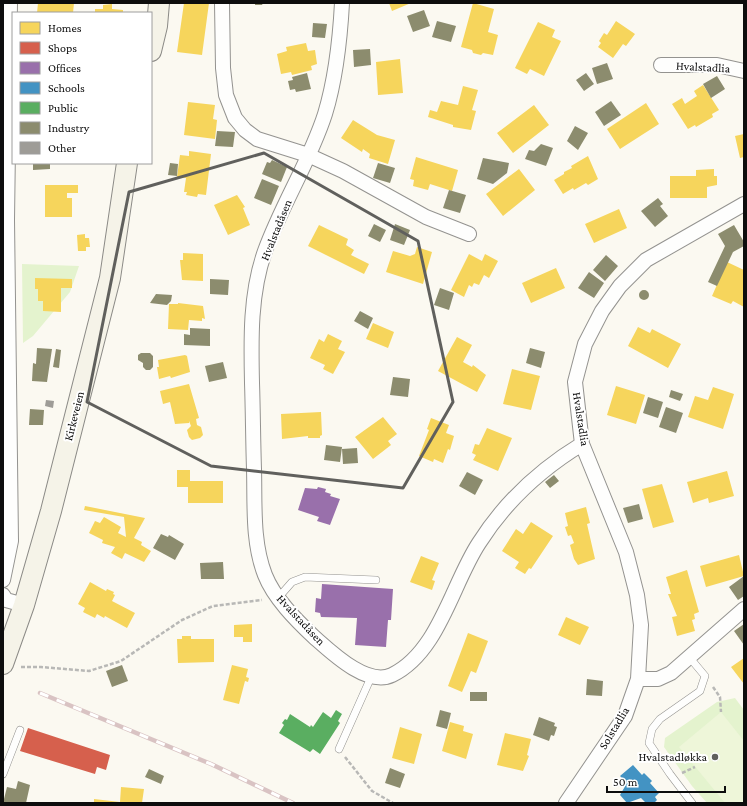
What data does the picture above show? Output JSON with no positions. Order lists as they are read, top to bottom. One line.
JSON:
{"streets":{"main road":["Kirkeveien"],"street":["Hvalstadlia","Hvalstadåsen","Solstadlia"]},"crossings":[["Hvalstadlia","Hvalstadåsen"],["Hvalstadlia","Solstadlia"]],"places":["Hvalstadløkka"],"legend":["Homes","Shops","Offices","Schools","Public","Industry","Other"],"scale_bar":"50 m"}
